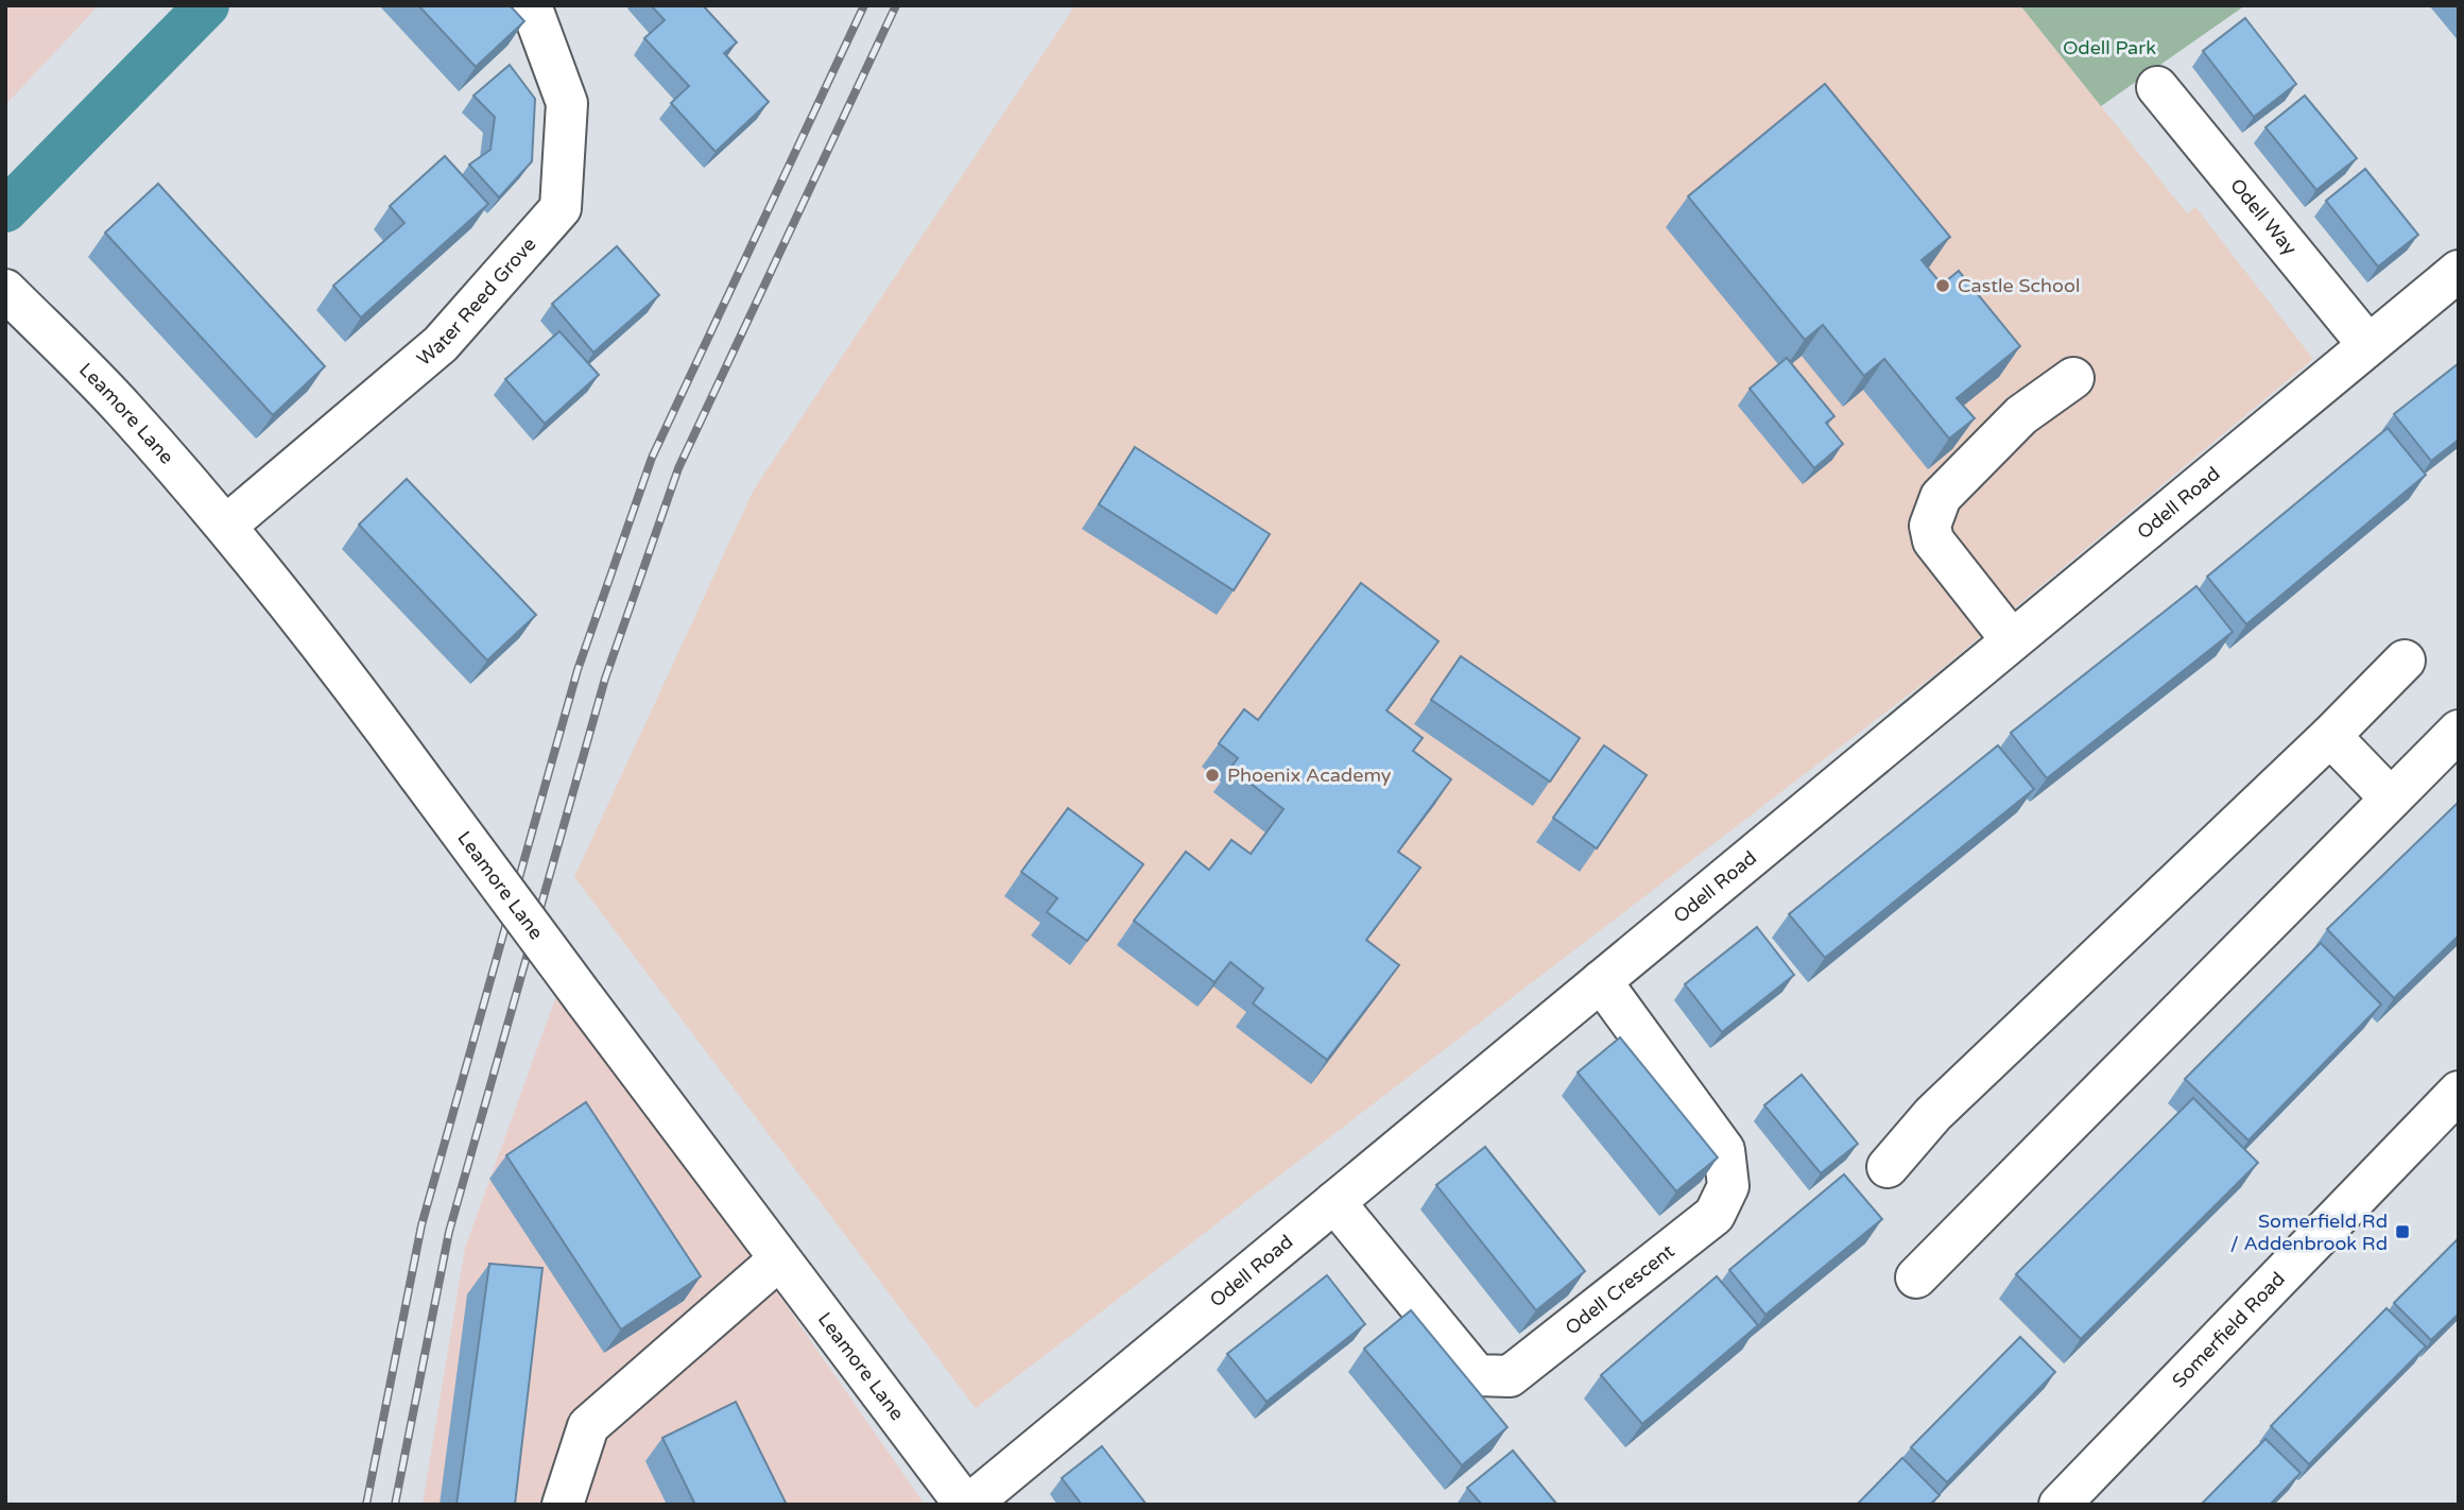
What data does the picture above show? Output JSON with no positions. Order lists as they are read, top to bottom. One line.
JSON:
{"streets":{"main road":["Odell Way","Water Reed Grove","Leamore Lane","Odell Road","Odell Crescent","Somerfield Road"]},"crossings":[["Odell Way","Odell Road"],["Water Reed Grove","Leamore Lane"],["Leamore Lane","Odell Road"],["Odell Road","Odell Crescent"]],"parks":["Odell Park"],"places":{"other":["Castle School","Phoenix Academy"],"transit":["Somerfield Rd / Addenbrook Rd"]}}
